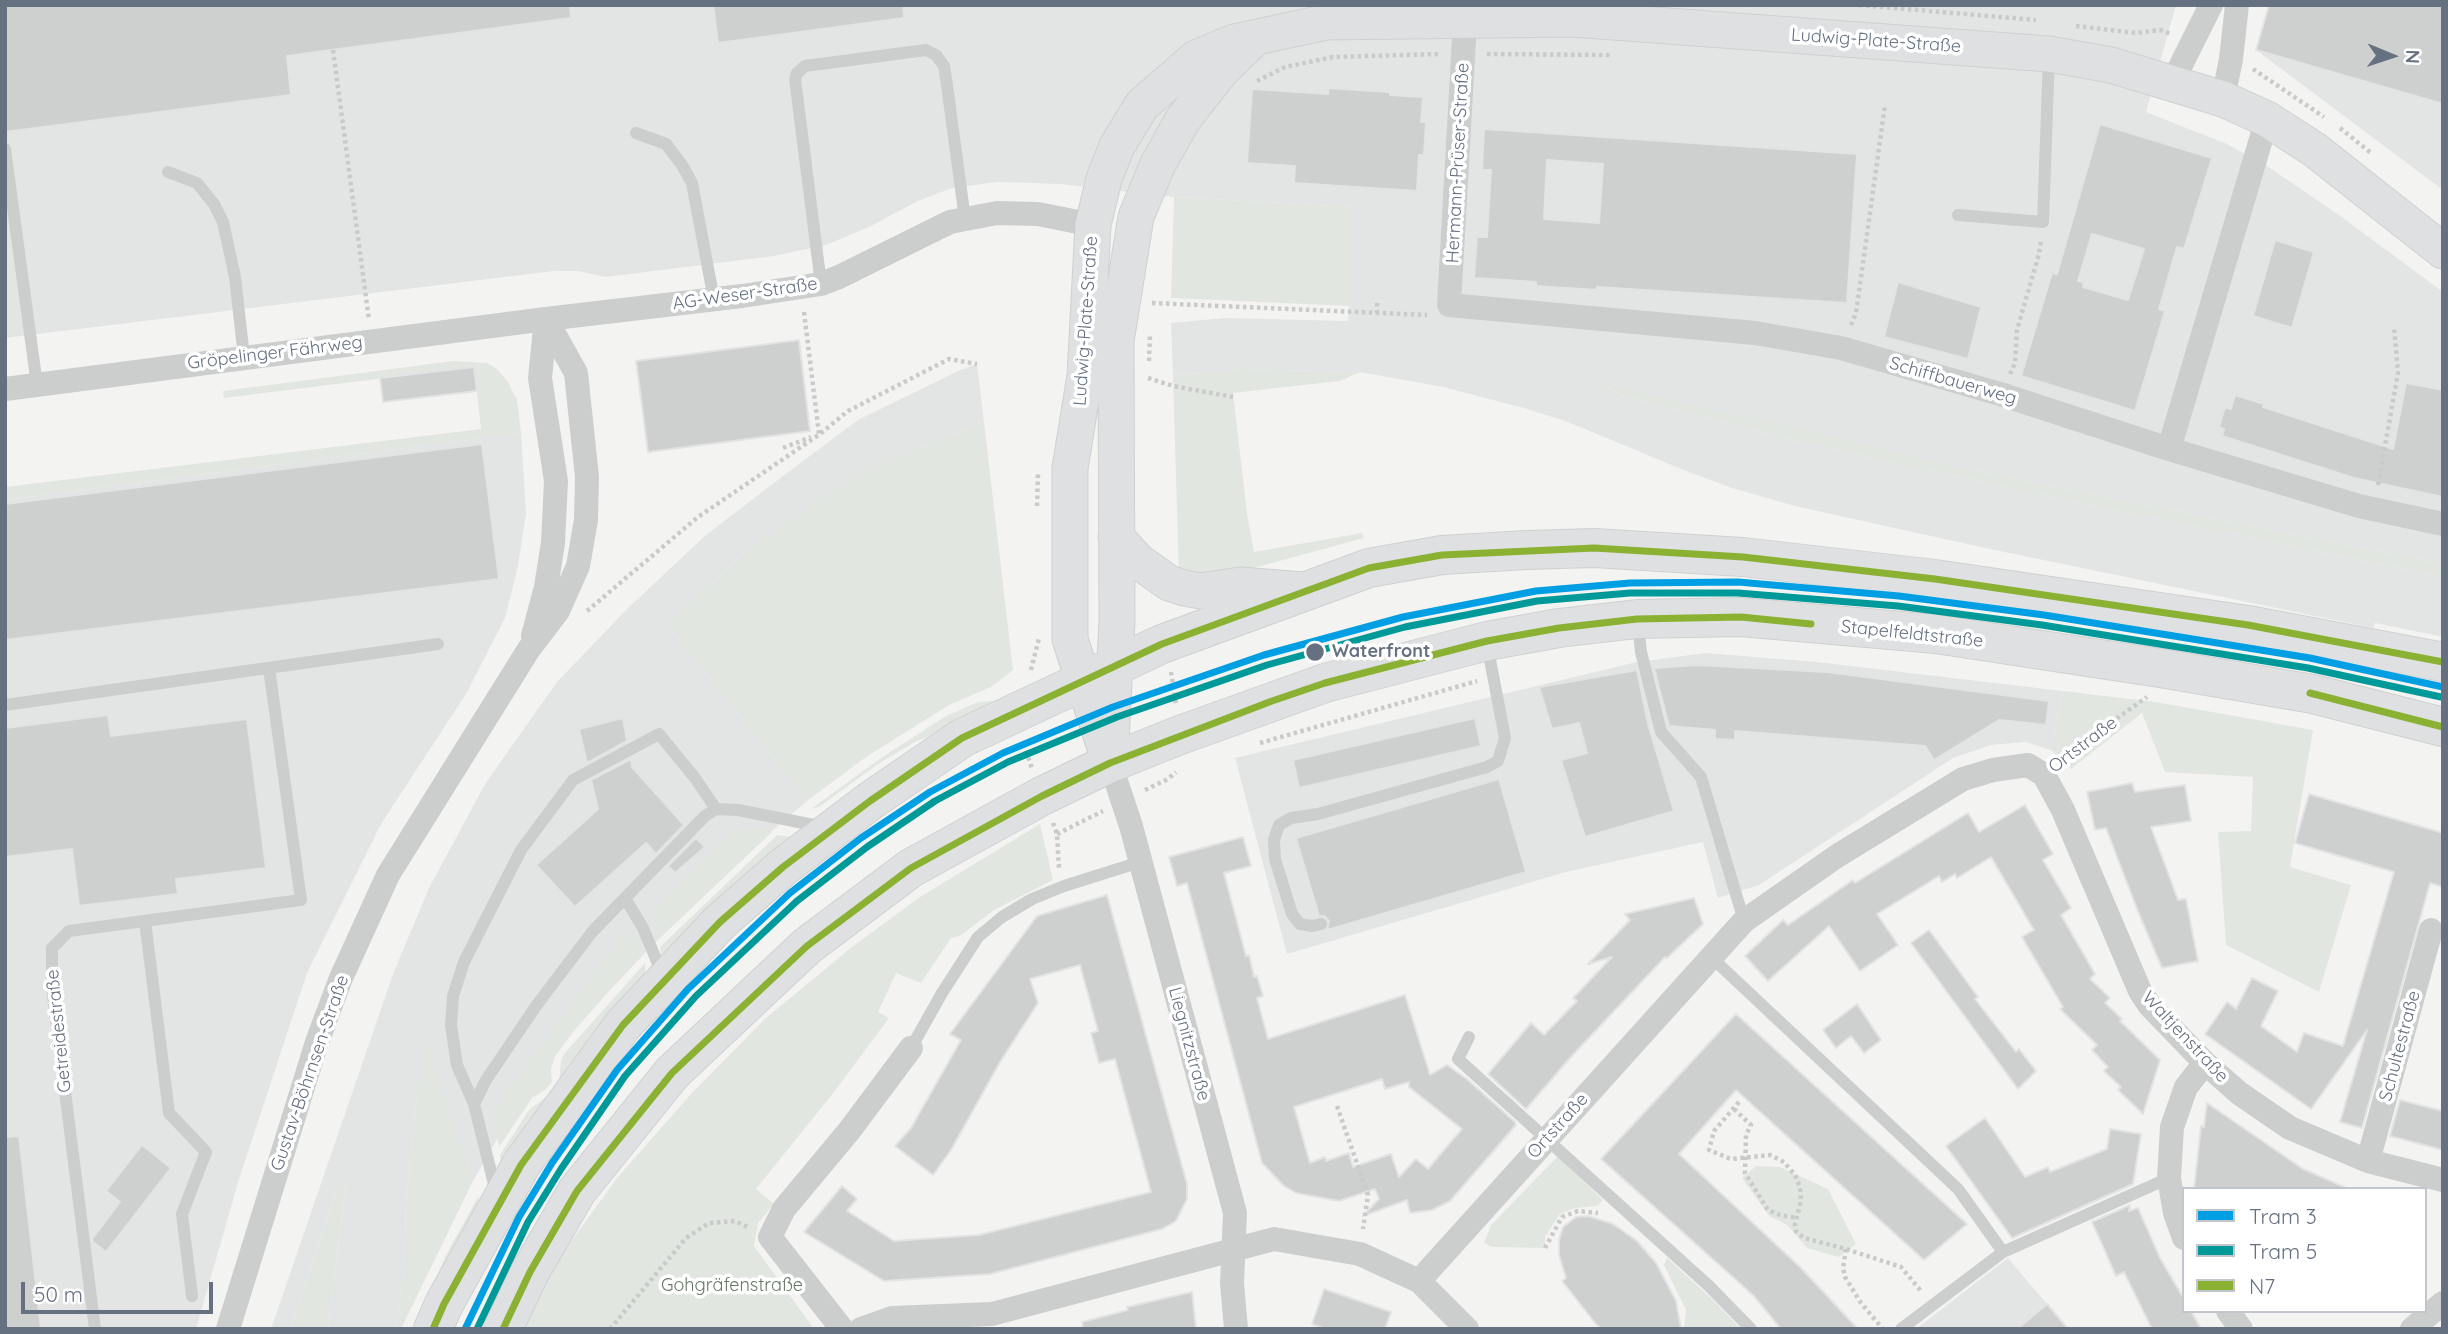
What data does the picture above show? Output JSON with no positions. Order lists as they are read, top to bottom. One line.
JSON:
{"streets":{"main road":["Stapelfeldtstraße"],"street":["Ludwig-Plate-Straße","Hermann-Prüser-Straße","AG-Weser-Straße","Gröpelinger Fährweg","Schiffbauerweg","Ortstraße","Waltjenstraße","Liegnitzstraße","Schultestraße","Gustav-Böhrnsen-Straße"],"lane":["Getreidestraße"]},"crossings":[["Ludwig-Plate-Straße","Hermann-Prüser-Straße"],["Ludwig-Plate-Straße","AG-Weser-Straße"],["Hermann-Prüser-Straße","Schiffbauerweg"],["AG-Weser-Straße","Gröpelinger Fährweg"],["AG-Weser-Straße","Gustav-Böhrnsen-Straße"],["Gröpelinger Fährweg","Gustav-Böhrnsen-Straße"],["Stapelfeldtstraße","Liegnitzstraße"],["Ortstraße","Waltjenstraße"],["Waltjenstraße","Schultestraße"]],"parks":["Gohgräfenstraße"],"places":["Waterfront"],"lines":["transit line N7","tram line 3","tram line 5"],"legend":["Tram 3","Tram 5","N7"],"scale_bar":"50 m","north":"right"}
